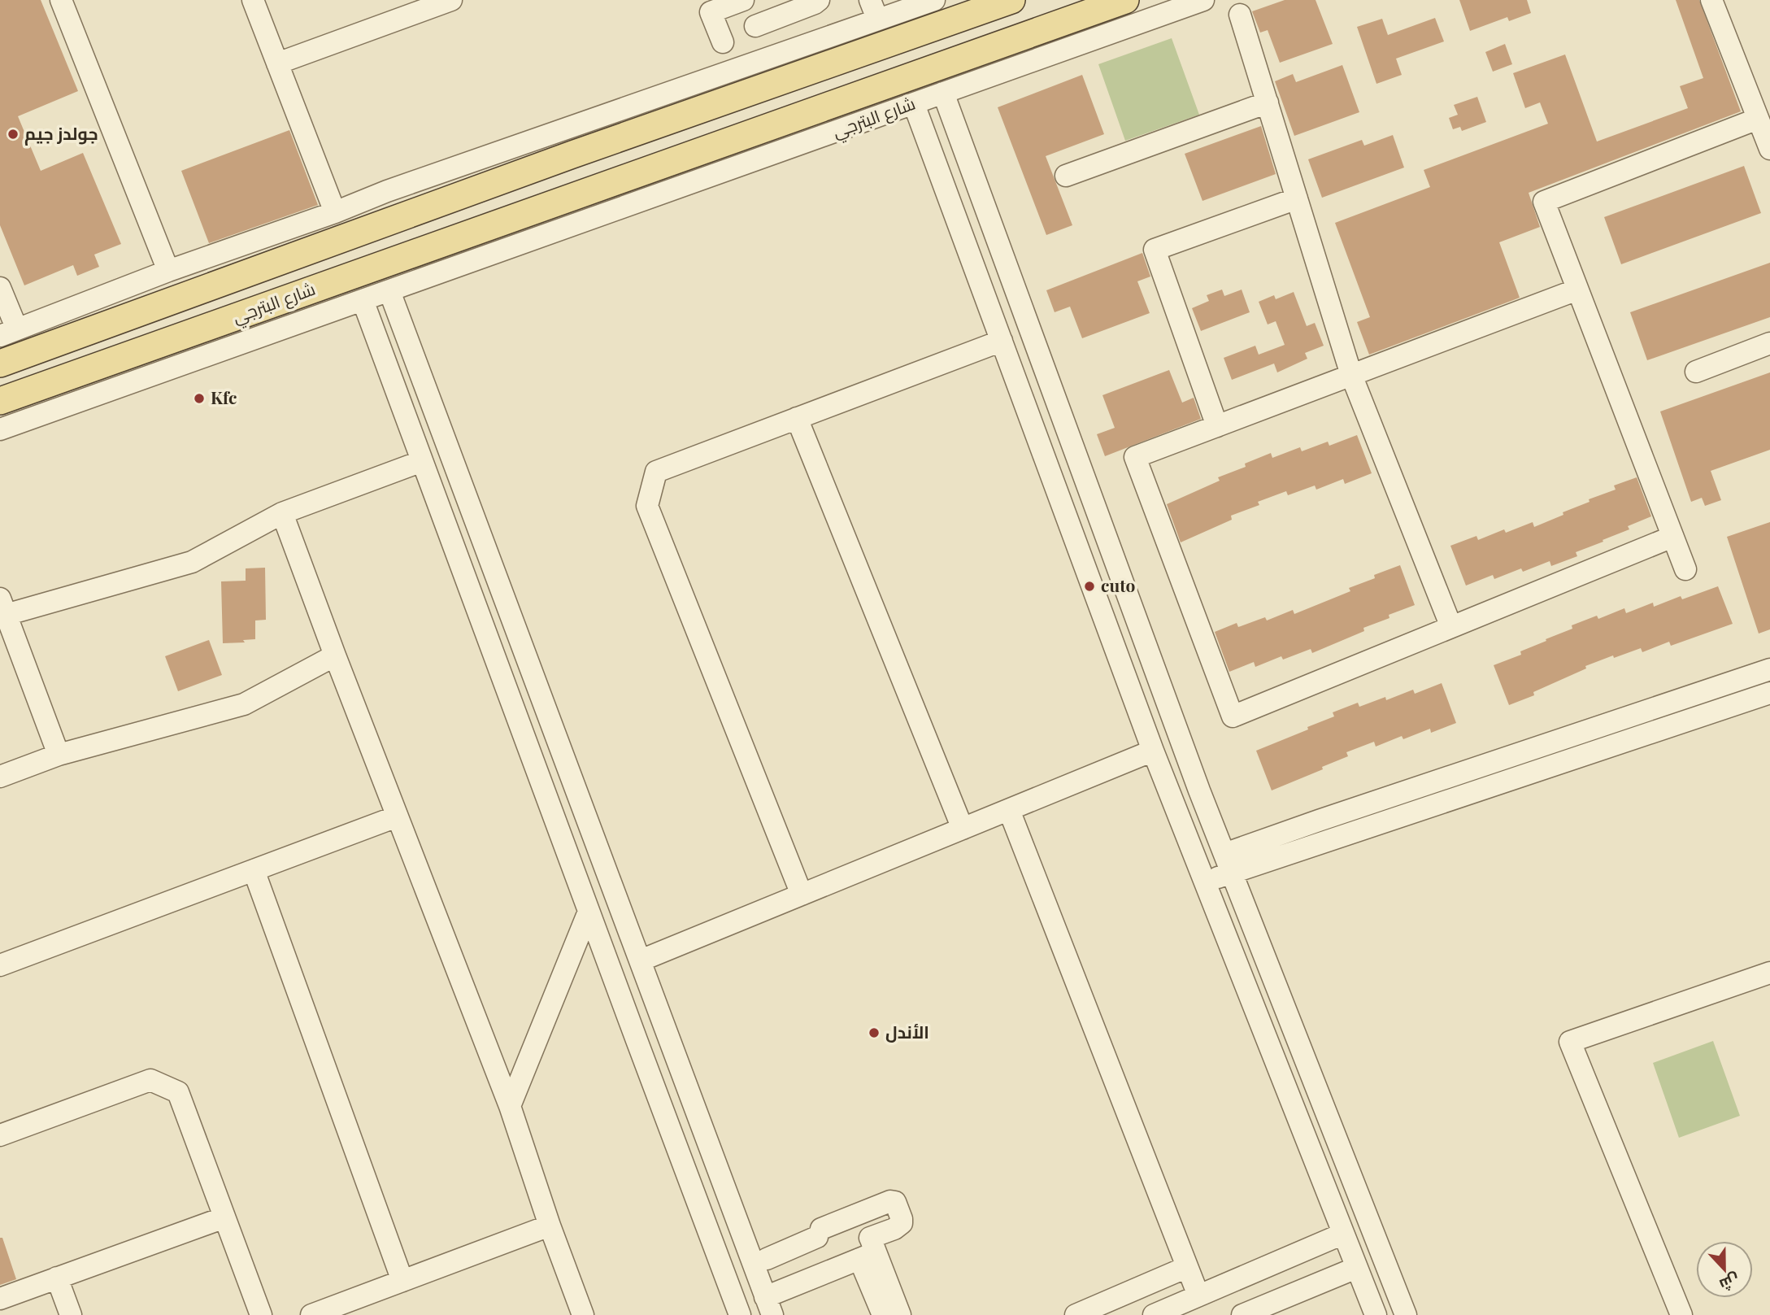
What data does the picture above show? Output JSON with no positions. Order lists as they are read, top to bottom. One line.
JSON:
{"streets":{"main road":["شارع البترجي"]},"places":["جولدز جيم","Kfc","cuto","الأندل"],"north":"bottom"}
